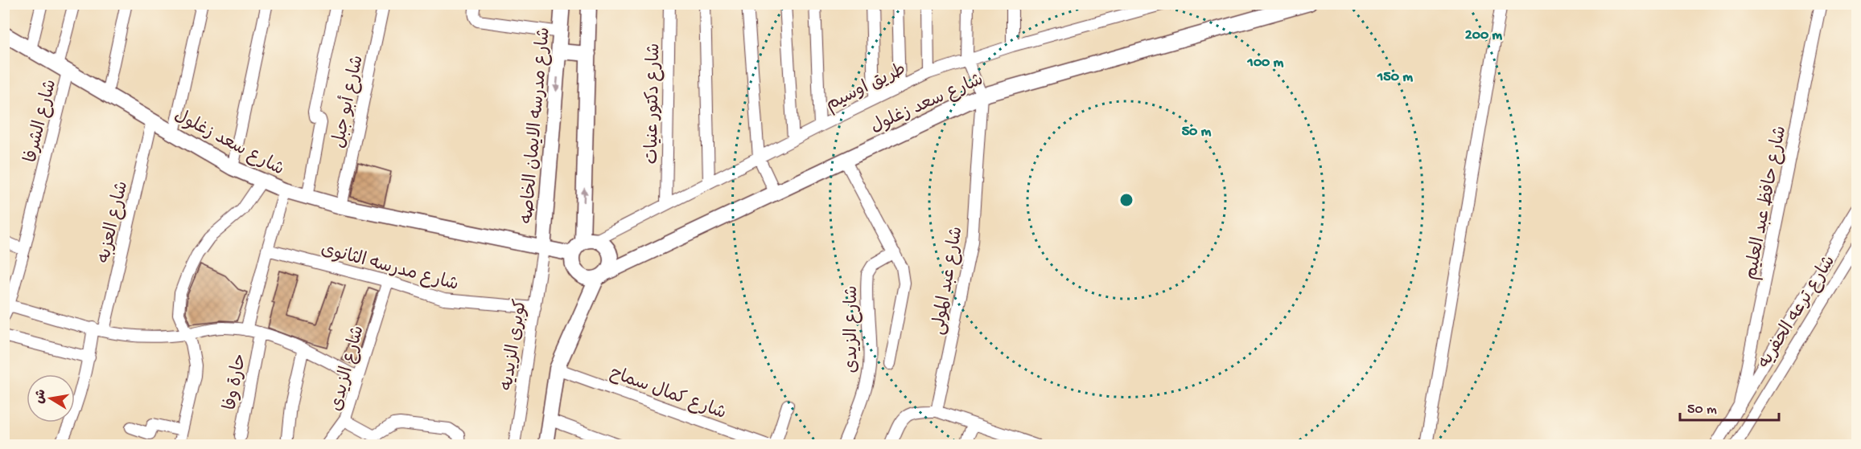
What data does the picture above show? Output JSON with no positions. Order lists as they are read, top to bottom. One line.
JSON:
{"streets":{"street":["طريق اوسيم","شارع أبو جبل","شارع سعد زغلول","شارع دكتور عنيات","شارع الشرفا","شارع مدرسه الايمان الخاصه","شارع حافظ عبد العليم","شارع العزبه","شارع مدرسه الثانوى","شارع عبد المولى","شارع ترعه الحفريه","شارع الزيدى","كوبرى الزيديه","حارة وفا","شارع كمال سماح"]},"crossings":[["طريق اوسيم","شارع سعد زغلول"],["طريق اوسيم","شارع دكتور عنيات"],["شارع أبو جبل","شارع سعد زغلول"],["شارع سعد زغلول","شارع الشرفا"],["شارع سعد زغلول","شارع مدرسه الايمان الخاصه"],["شارع سعد زغلول","شارع العزبه"],["شارع سعد زغلول","شارع عبد المولى"],["شارع سعد زغلول","كوبرى الزيديه"],["شارع مدرسه الايمان الخاصه","كوبرى الزيديه"],["شارع مدرسه الثانوى","شارع الزيدى"],["شارع مدرسه الثانوى","كوبرى الزيديه"]],"scale_bar":"50 m","north":"left","rings":["200 m","100 m","150 m","50 m"]}
